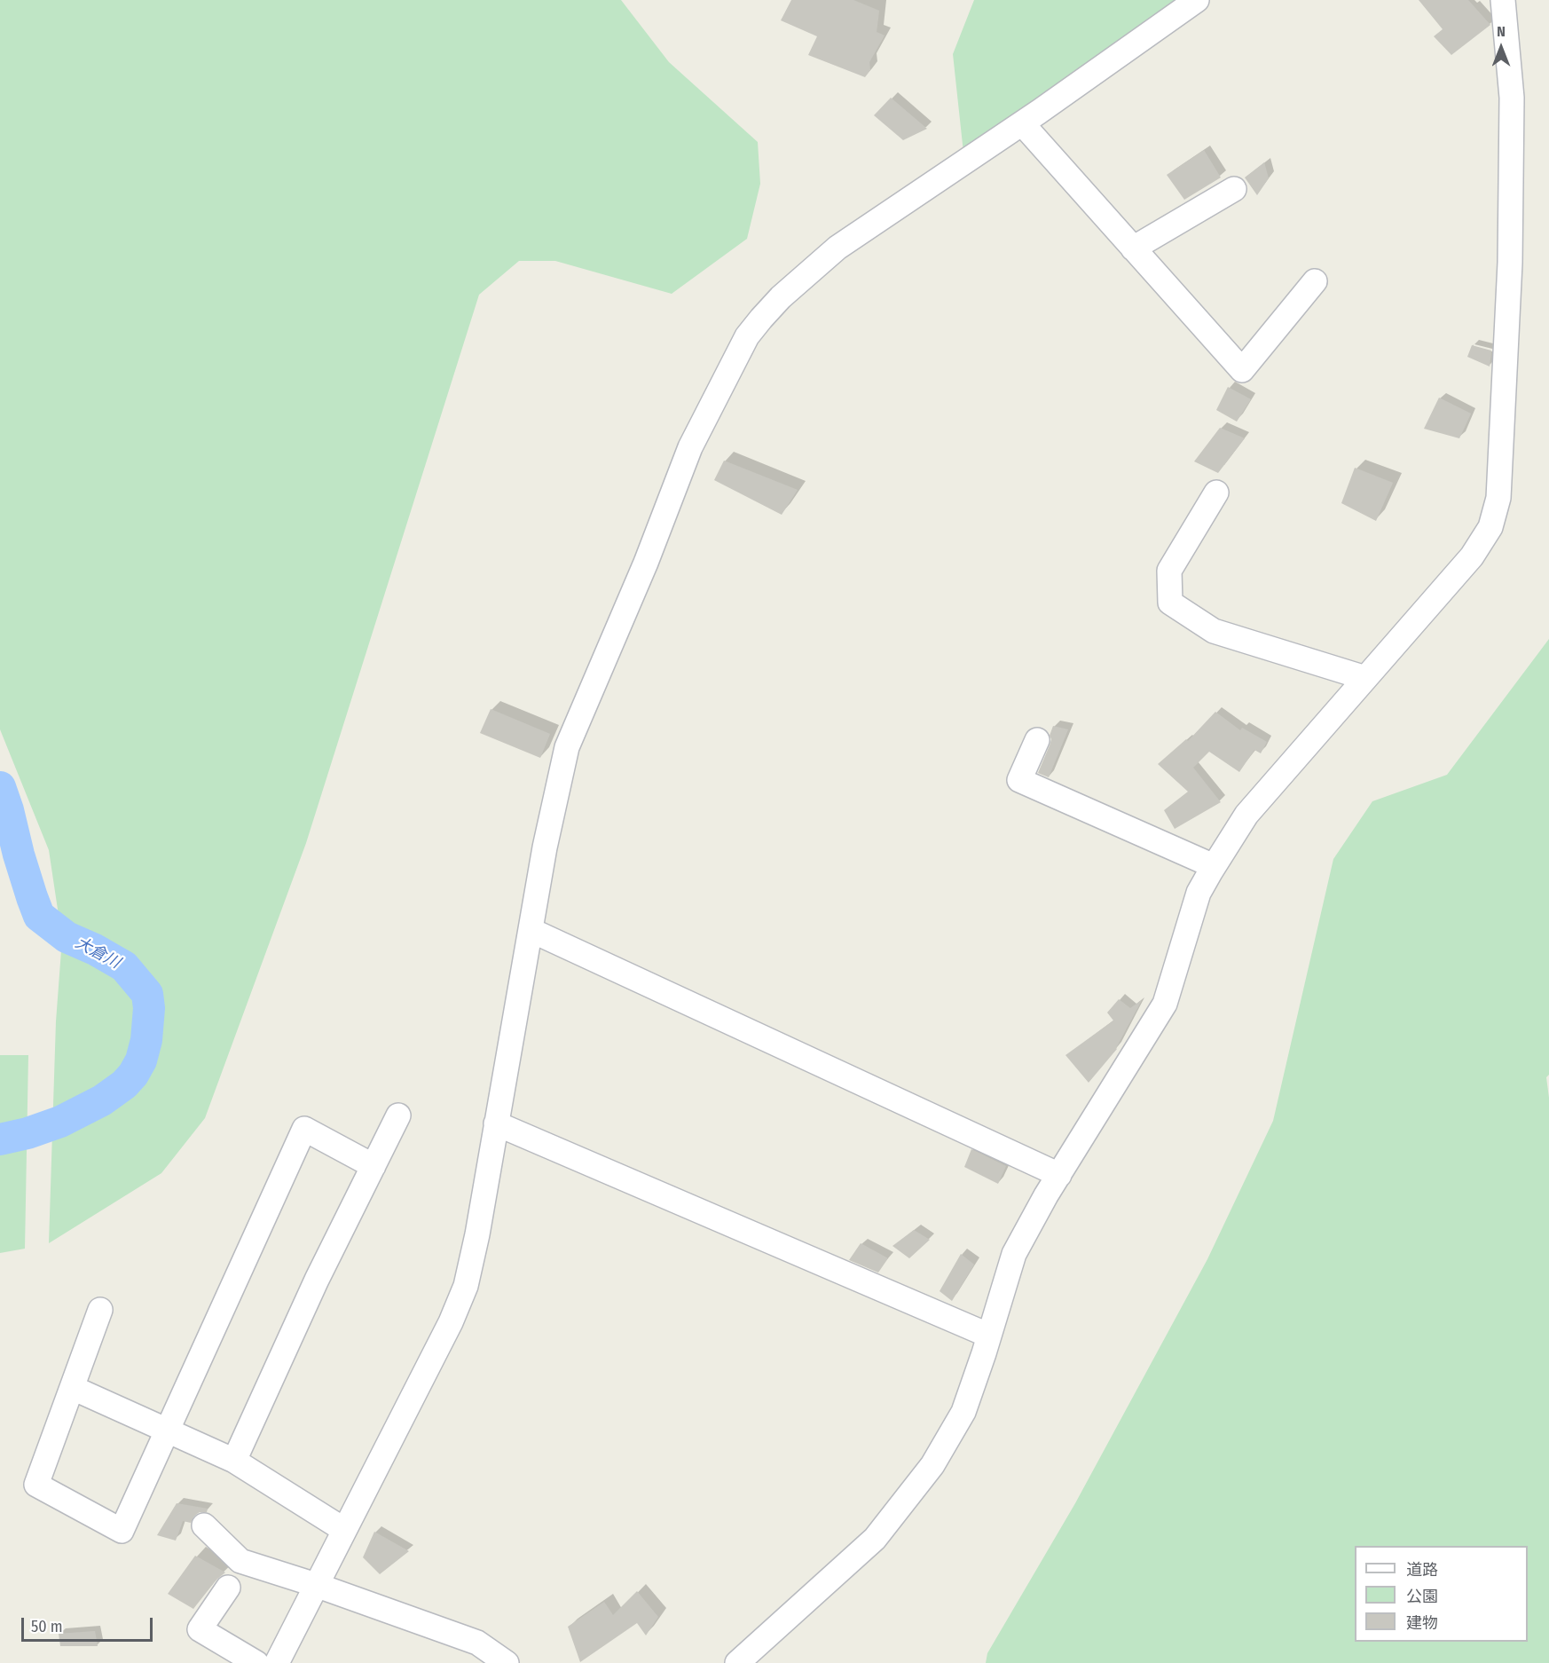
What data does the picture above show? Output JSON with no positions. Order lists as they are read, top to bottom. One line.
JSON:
{"water":["大倉川"],"legend":["道路","公園","建物"],"scale_bar":"50 m","north":"top"}
